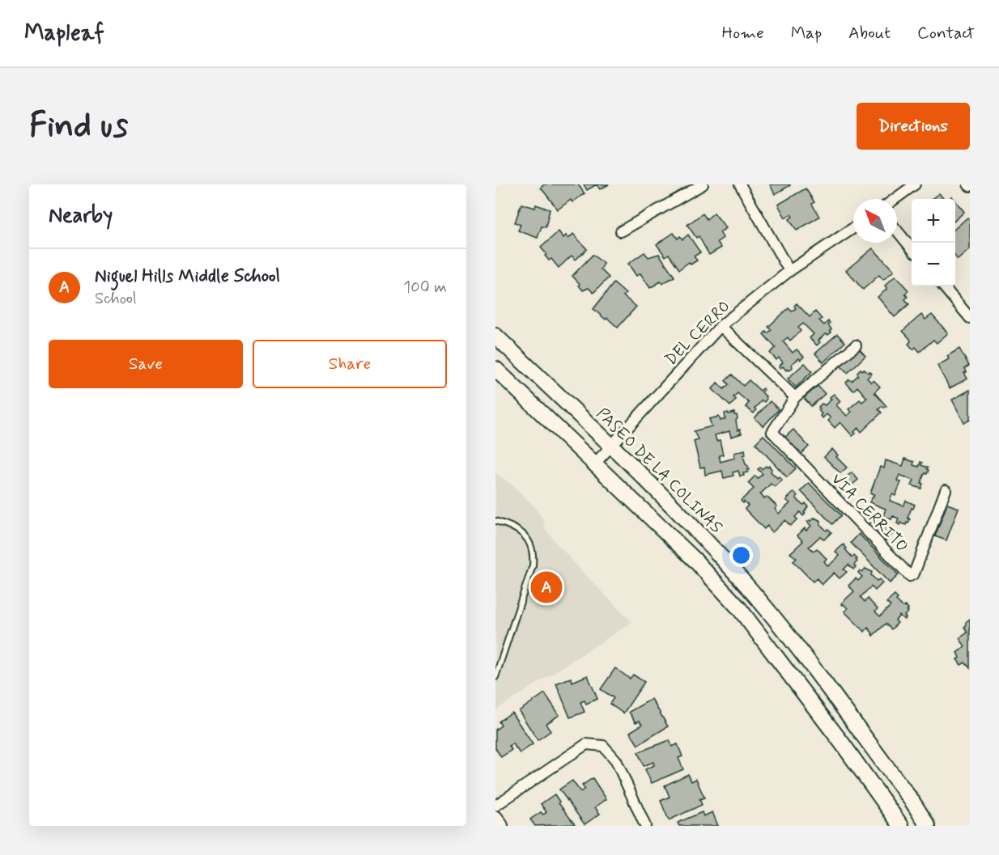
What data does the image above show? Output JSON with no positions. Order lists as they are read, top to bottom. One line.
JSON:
{"streets":{"main road":["PASEO DE LA COLINAS"],"street":["DEL CERRO","VIA CERRITO"]},"crossings":[["DEL CERRO","PASEO DE LA COLINAS"]],"north":"top left","page":{"header":"Mapleaf","nav":["Home","Map","About","Contact"],"buttons":["Directions",["Save","Share"]],"title":"Find us","heading":"Nearby","map_buttons":["+","−"],"list":[{"mark":"A","name":"Niguel Hills Middle School","note":"School","value":"100 m"}],"pins":"A"}}
